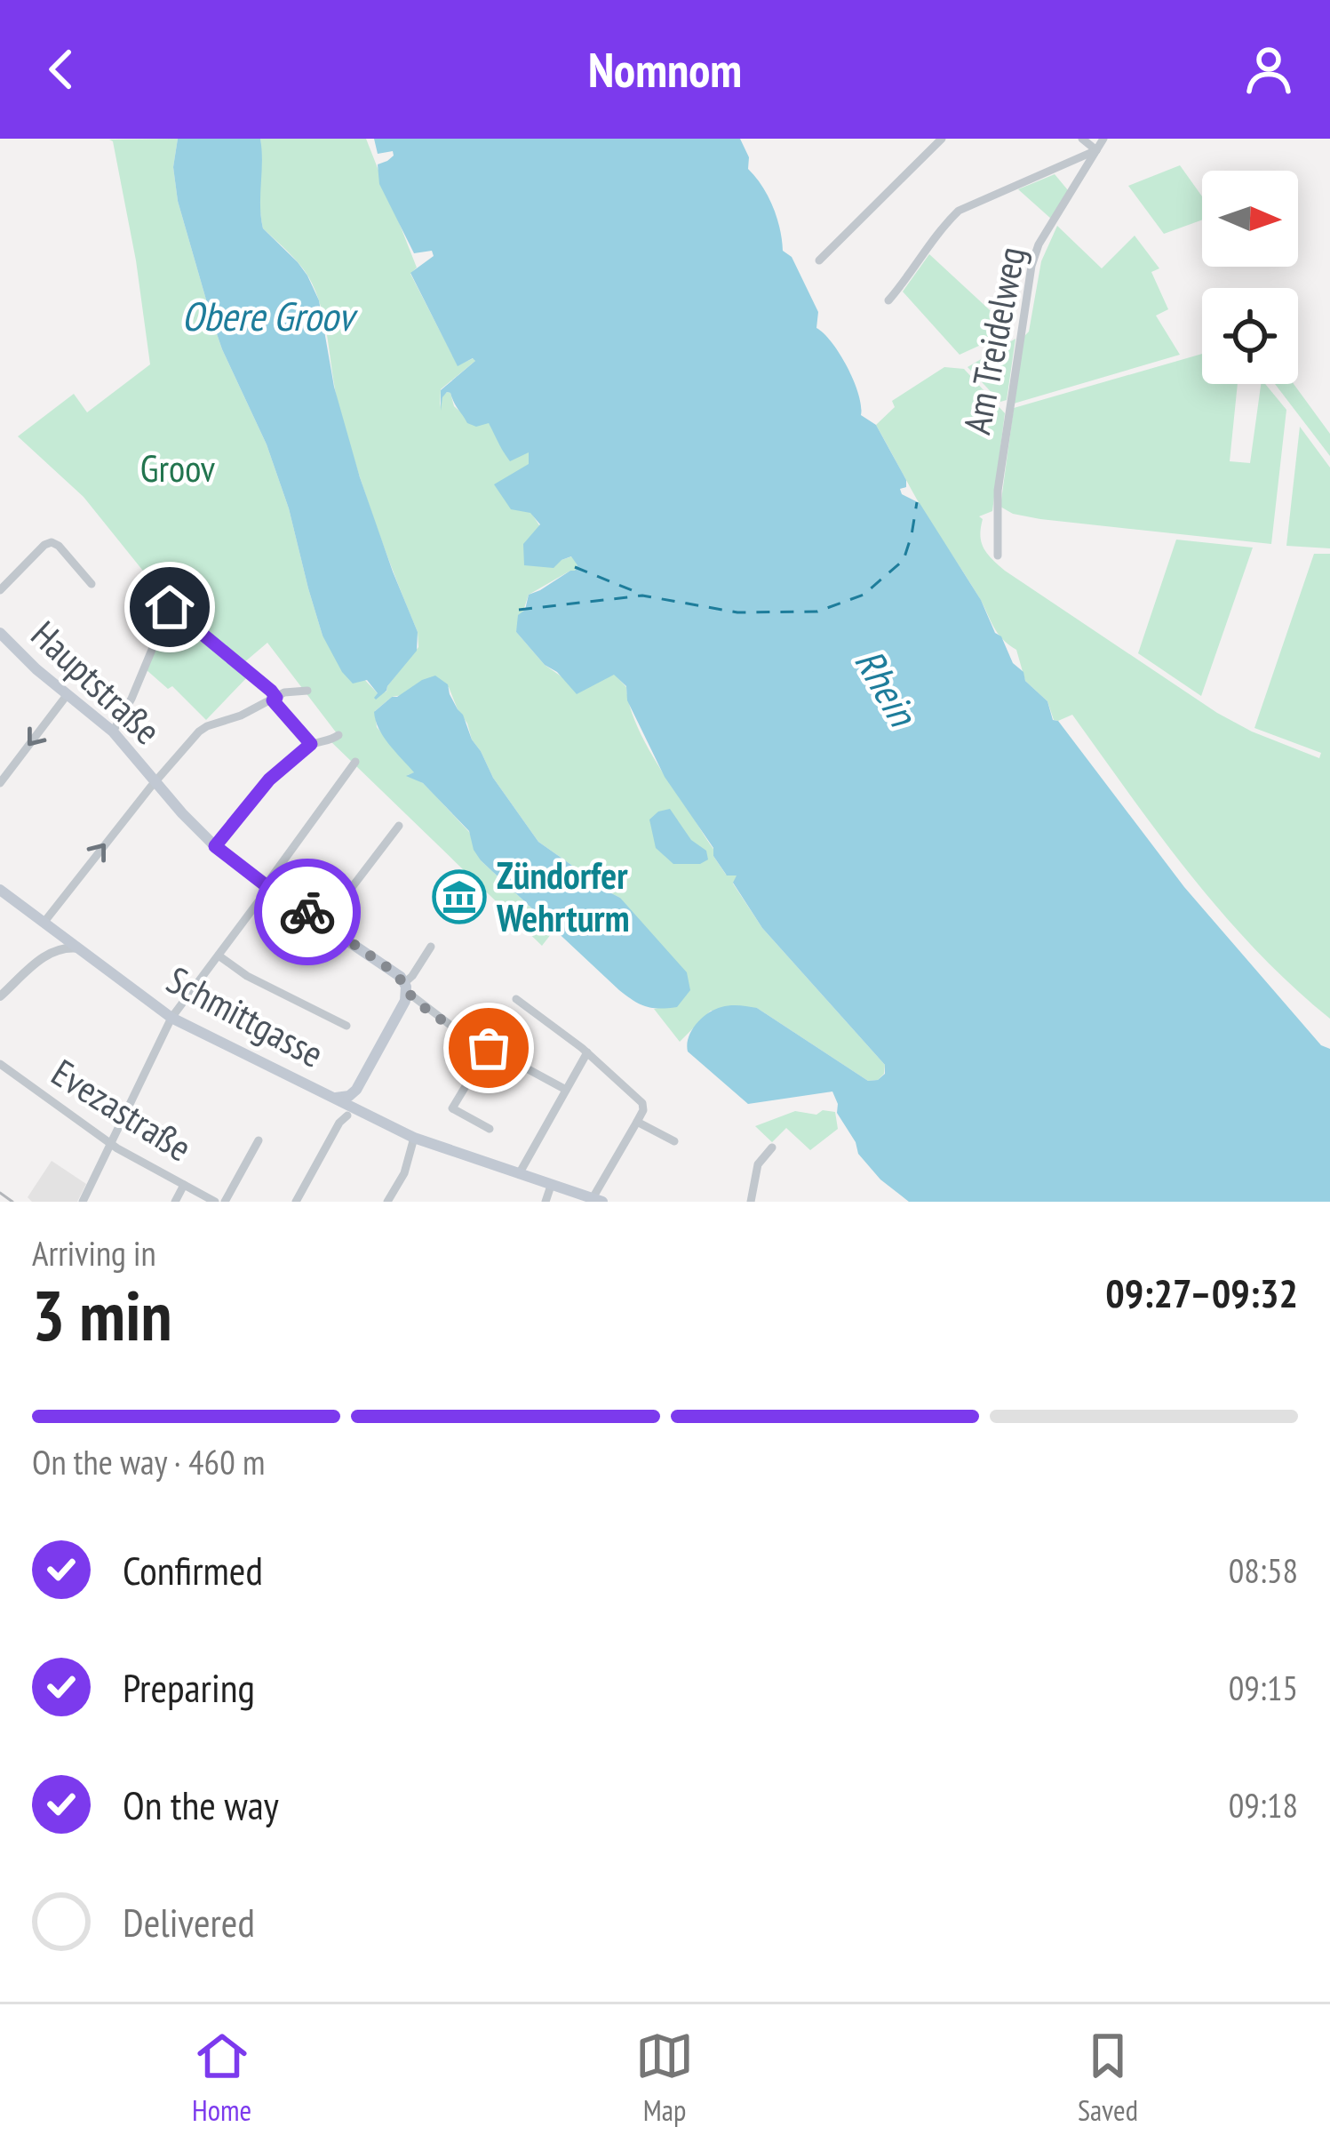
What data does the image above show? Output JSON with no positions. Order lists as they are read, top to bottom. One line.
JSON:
{"streets":{"main road":["Hauptstraße","Schmittgasse"],"street":["Am Treidelweg","Evezastraße"]},"water":["Obere Groov","Rhein"],"parks":["Groov"],"places":{"museum":["Zündorfer Wehrturm"]},"north":"right","page":{"header":"Nomnom","heading":["3 min","Arriving in","09:27–09:32"],"bar":"On the way · 460 m","list":[["Confirmed","08:58"],["Preparing","09:15"],["On the way","09:18"],"Delivered"],"tabs":["Home","Map","Saved"]}}
